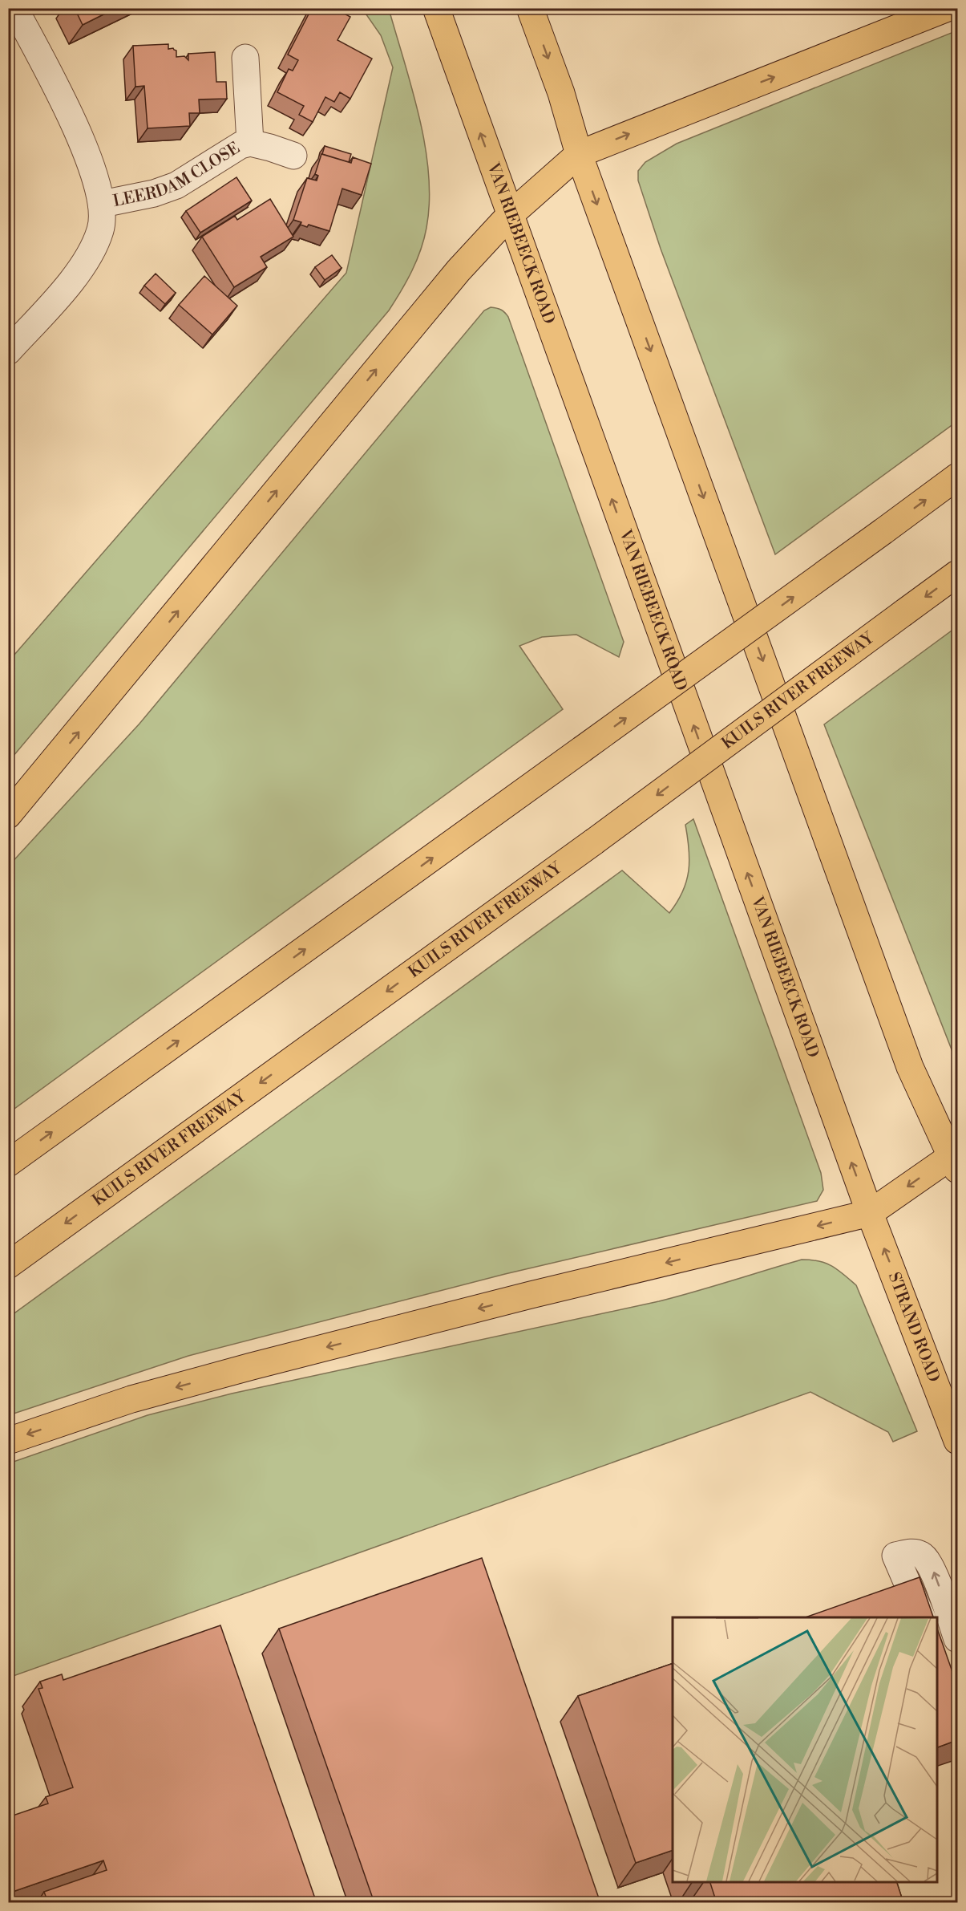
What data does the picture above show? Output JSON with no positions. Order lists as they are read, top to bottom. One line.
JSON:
{"streets":{"main road":["VAN RIEBEECK ROAD","KUILS RIVER FREEWAY","STRAND ROAD"],"street":["LEERDAM CLOSE"]},"crossings":[["VAN RIEBEECK ROAD","STRAND ROAD"]],"one_way":["STRAND ROAD"]}
